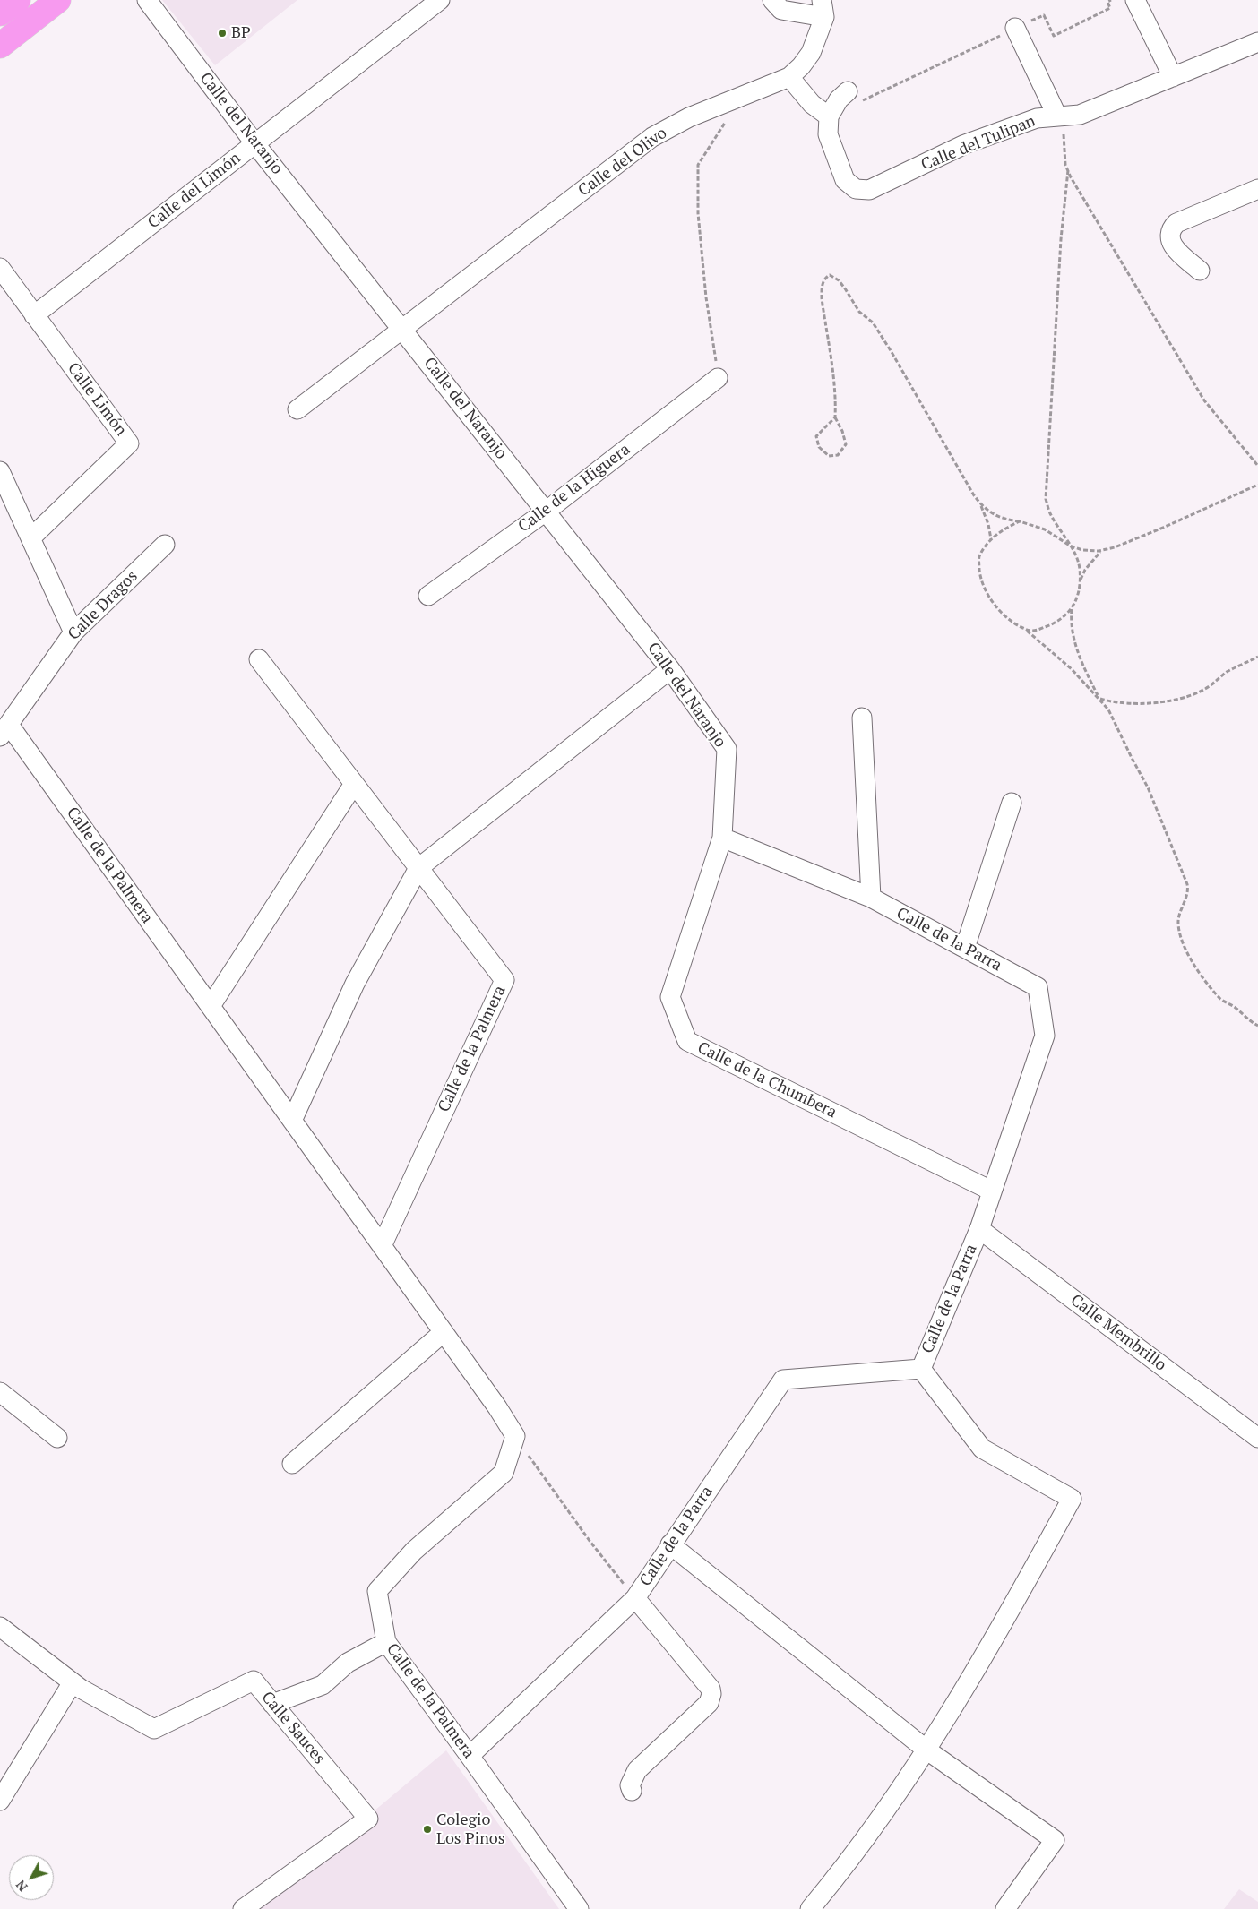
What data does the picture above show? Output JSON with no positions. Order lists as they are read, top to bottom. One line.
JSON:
{"streets":{"street":["Calle del Naranjo","Calle del Tulipan","Calle del Olivo","Calle del Limón","Calle Limón","Calle de la Higuera","Calle Dragos","Calle de la Palmera","Calle de la Parra","Calle de la Chumbera","Calle Membrillo","Calle Sauces"]},"crossings":[["Calle del Naranjo","Calle del Olivo"],["Calle del Naranjo","Calle del Limón"],["Calle del Naranjo","Calle de la Higuera"],["Calle del Naranjo","Calle de la Parra"],["Calle del Naranjo","Calle de la Chumbera"],["Calle del Limón","Calle Limón"],["Calle Dragos","Calle de la Palmera"],["Calle de la Palmera","Calle de la Parra"],["Calle de la Parra","Calle de la Chumbera"],["Calle de la Parra","Calle Membrillo"]],"places":["BP","Colegio Los Pinos"],"north":"bottom left"}
